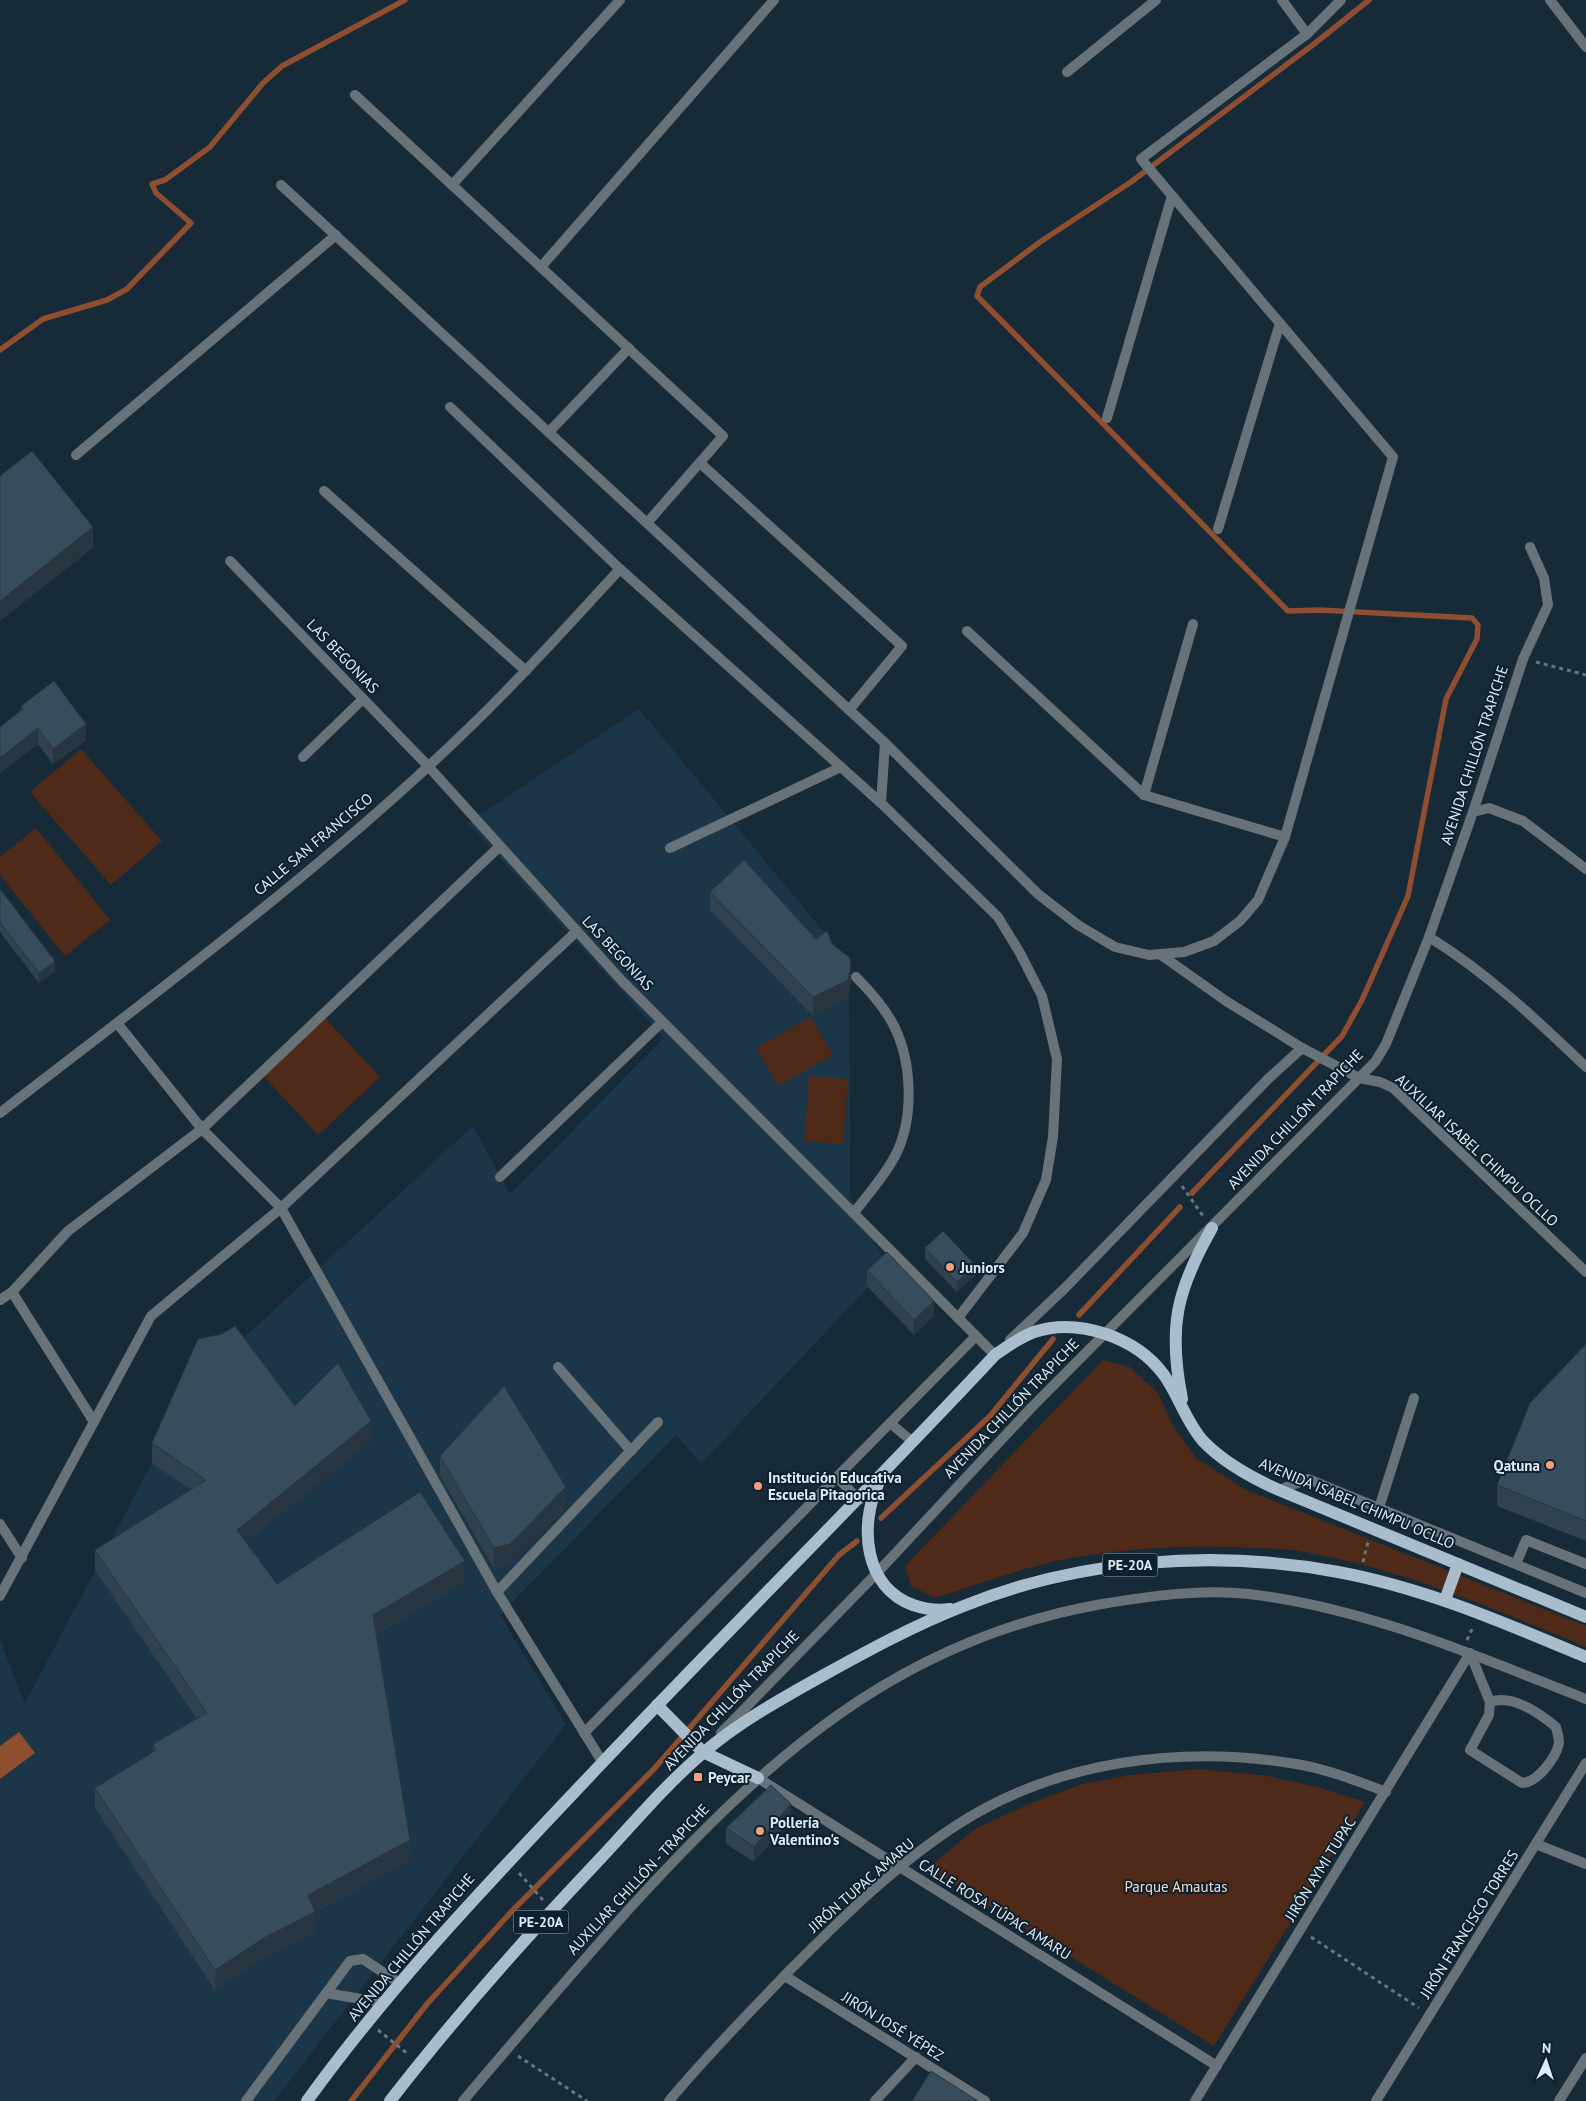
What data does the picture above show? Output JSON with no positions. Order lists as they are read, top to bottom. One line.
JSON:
{"streets":{"main road":["AVENIDA CHILLÓN TRAPICHE","AVENIDA ISABEL CHIMPU OCLLO","PE-20A"],"street":["LAS BEGONIAS","CALLE SAN FRANCISCO","AUXILIAR ISABEL CHIMPU OCLLO","JIRÓN AYMI TUPAC","AUXILIAR CHILLÓN - TRAPICHE","JIRÓN TUPAC AMARU","CALLE ROSA TÚPAC AMARU","JIRÓN FRANCISCO TORRES","JIRÓN JOSÉ YÉPEZ"]},"crossings":[["LAS BEGONIAS","AVENIDA CHILLÓN TRAPICHE"],["LAS BEGONIAS","CALLE SAN FRANCISCO"],["LAS BEGONIAS","AVENIDA ISABEL CHIMPU OCLLO"],["AVENIDA CHILLÓN TRAPICHE","AUXILIAR ISABEL CHIMPU OCLLO"],["AVENIDA CHILLÓN TRAPICHE","AVENIDA ISABEL CHIMPU OCLLO"],["AVENIDA CHILLÓN TRAPICHE","PE-20A"],["JIRÓN AYMI TUPAC","AUXILIAR CHILLÓN - TRAPICHE"],["JIRÓN AYMI TUPAC","JIRÓN TUPAC AMARU"],["JIRÓN AYMI TUPAC","CALLE ROSA TÚPAC AMARU"],["AUXILIAR CHILLÓN - TRAPICHE","CALLE ROSA TÚPAC AMARU"],["JIRÓN TUPAC AMARU","CALLE ROSA TÚPAC AMARU"],["JIRÓN TUPAC AMARU","JIRÓN JOSÉ YÉPEZ"]],"parks":["Parque Amautas"],"places":{"other":["Juniors","Qatuna","Institución Educativa Escuela Pitagorica","Pollería Valentino's"],"transit":["Peycar"]},"north":"top"}
